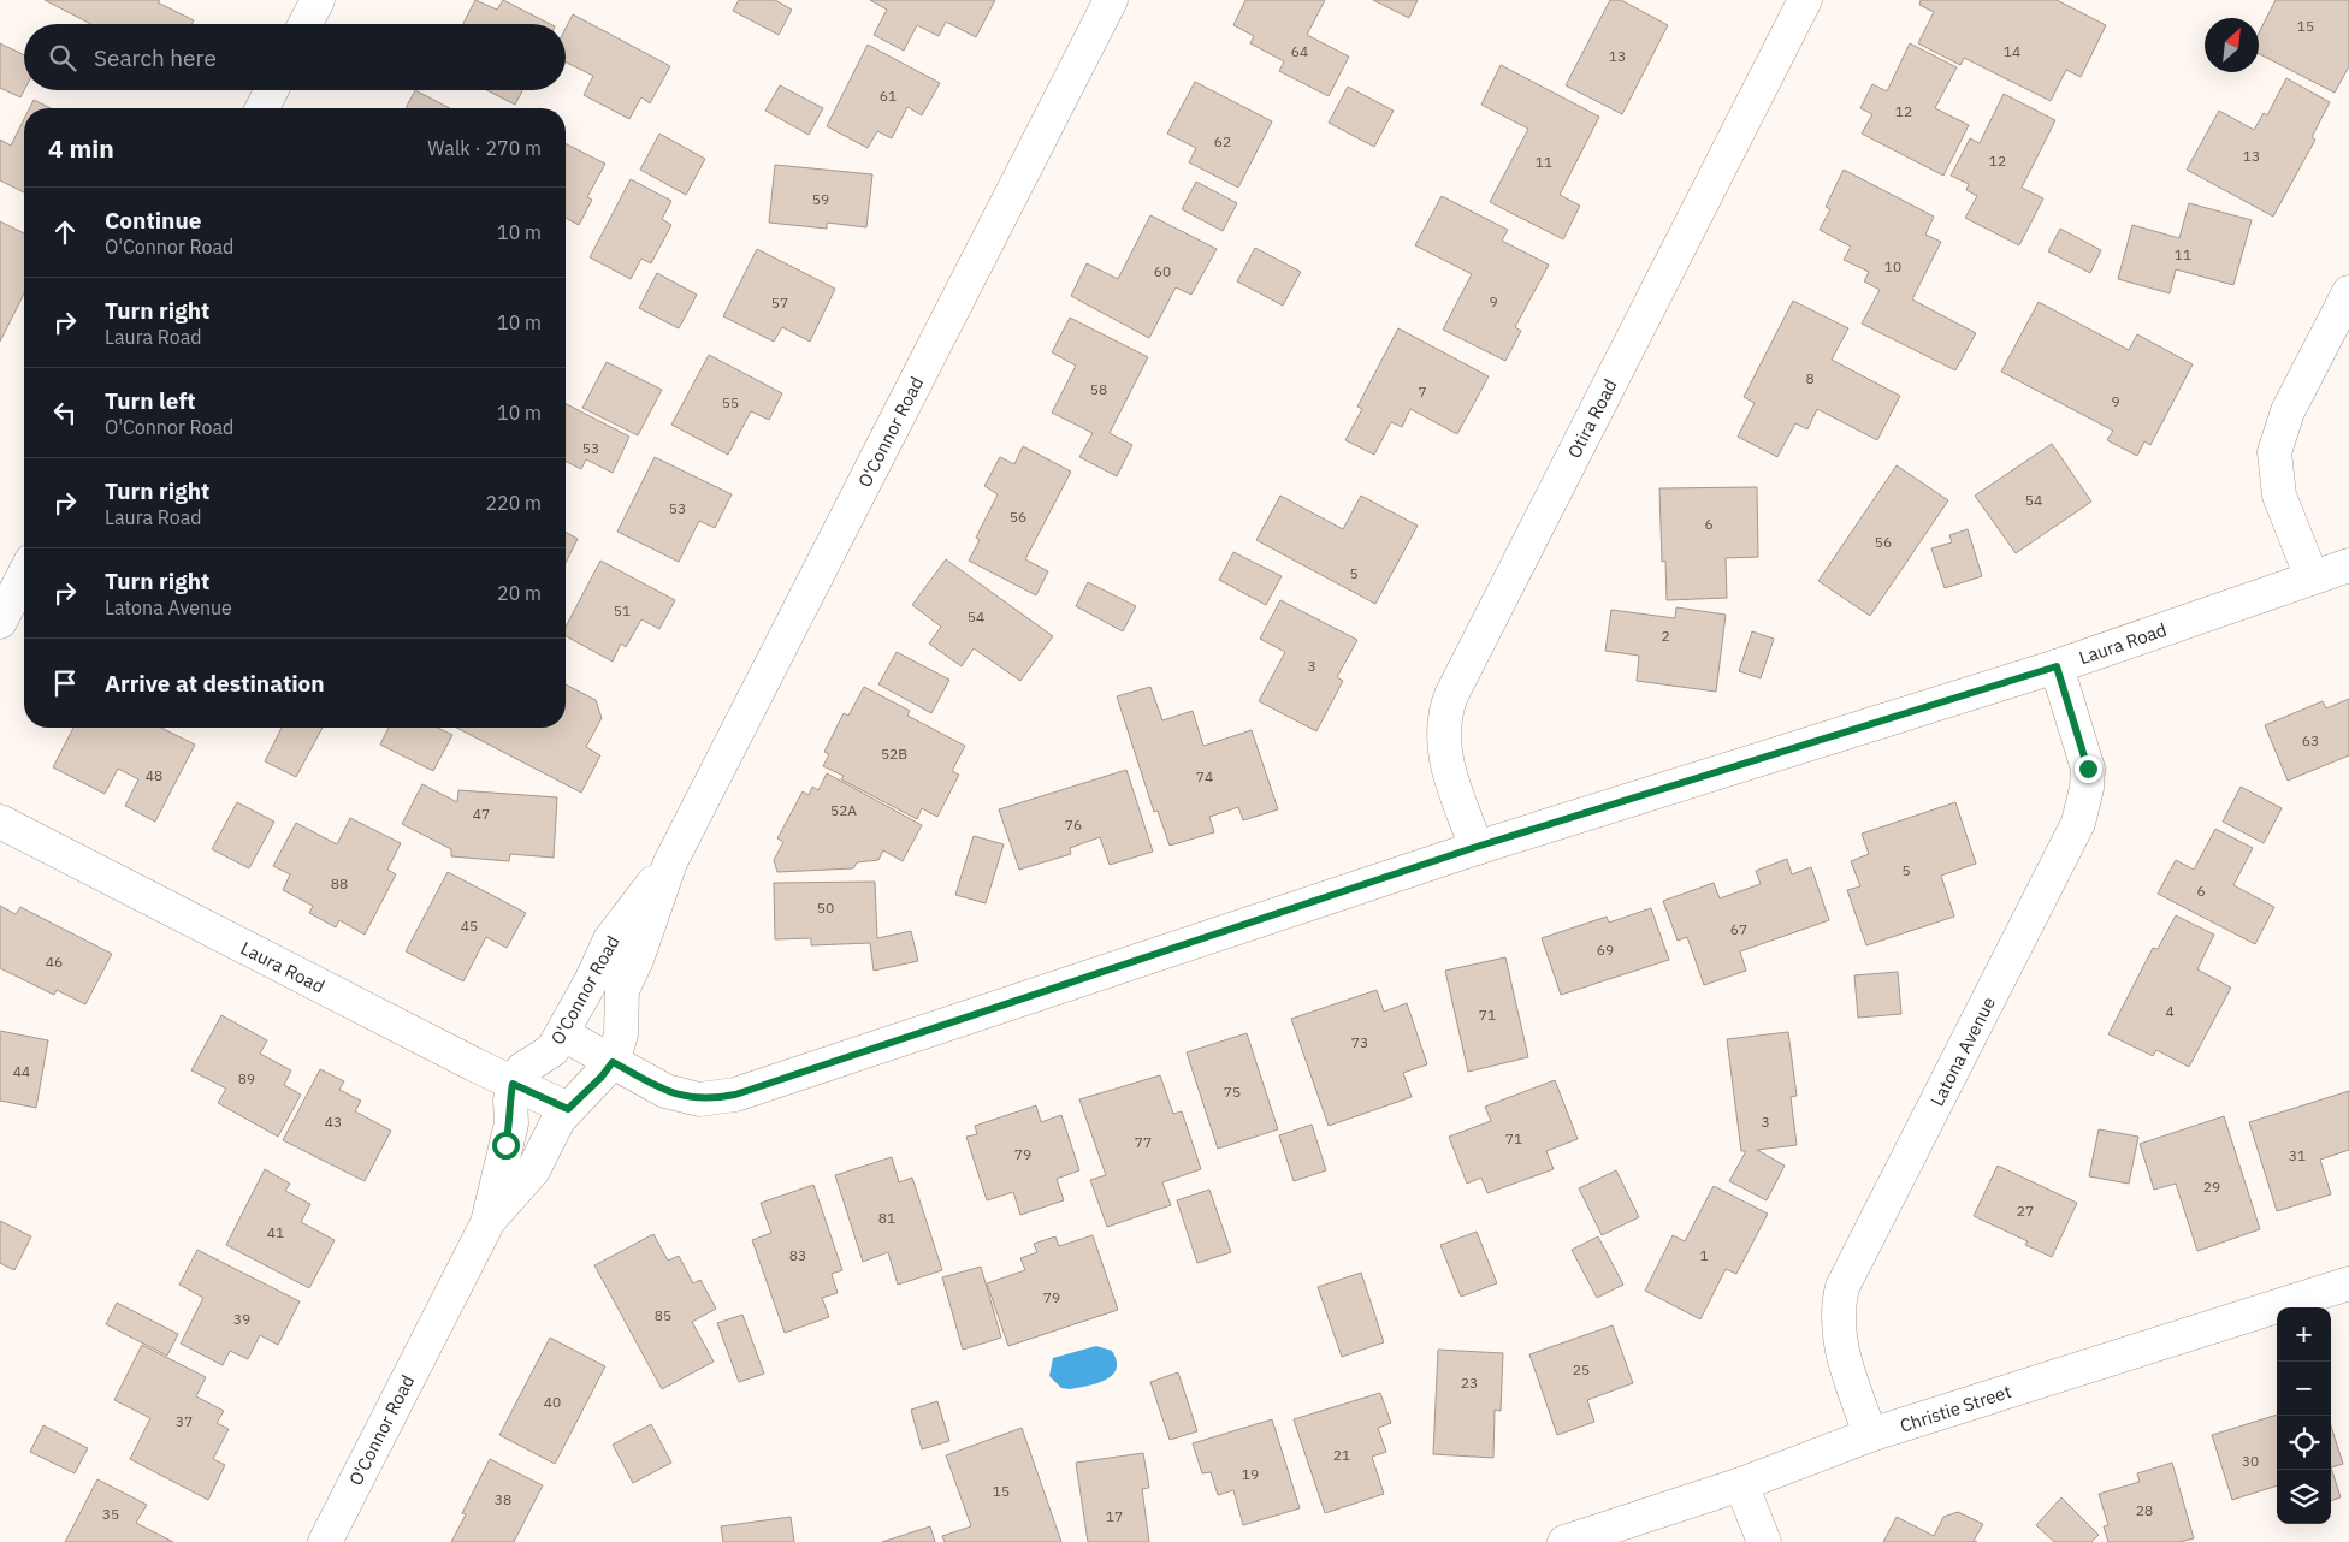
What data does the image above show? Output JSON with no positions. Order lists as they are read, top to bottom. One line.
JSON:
{"streets":{"street":["Otira Road","O'Connor Road","Laura Road","Latona Avenue","Christie Street"]},"crossings":[["Otira Road","Laura Road"],["O'Connor Road","Laura Road"],["Laura Road","Latona Avenue"],["Latona Avenue","Christie Street"]],"house_numbers":["15","64","14","13","61","12","62","13","12","11","59","11","10","60","9","57","8","58","7","9","55","53","54","53","56","6","56","5","51","54","2","3","63","52B","48","74","52A","47","76","5","88","6","50","45","67","69","46","4","71","73","44","89","75","43","3","71","77","79","31","29","27","81","41","83","1","79","85","39","25","23","40","37","21","30","19","15","38","28","35","17"],"north":"top right","page":{"search":"Search here","heading":["4 min","Walk · 270 m"],"list":[["Continue","O'Connor Road","10 m"],["Turn right","Laura Road","10 m"],["Turn left","O'Connor Road","10 m"],["Turn right","Laura Road","220 m"],["Turn right","Latona Avenue","20 m"],"Arrive at destination"],"map_buttons":["+","−"]}}
